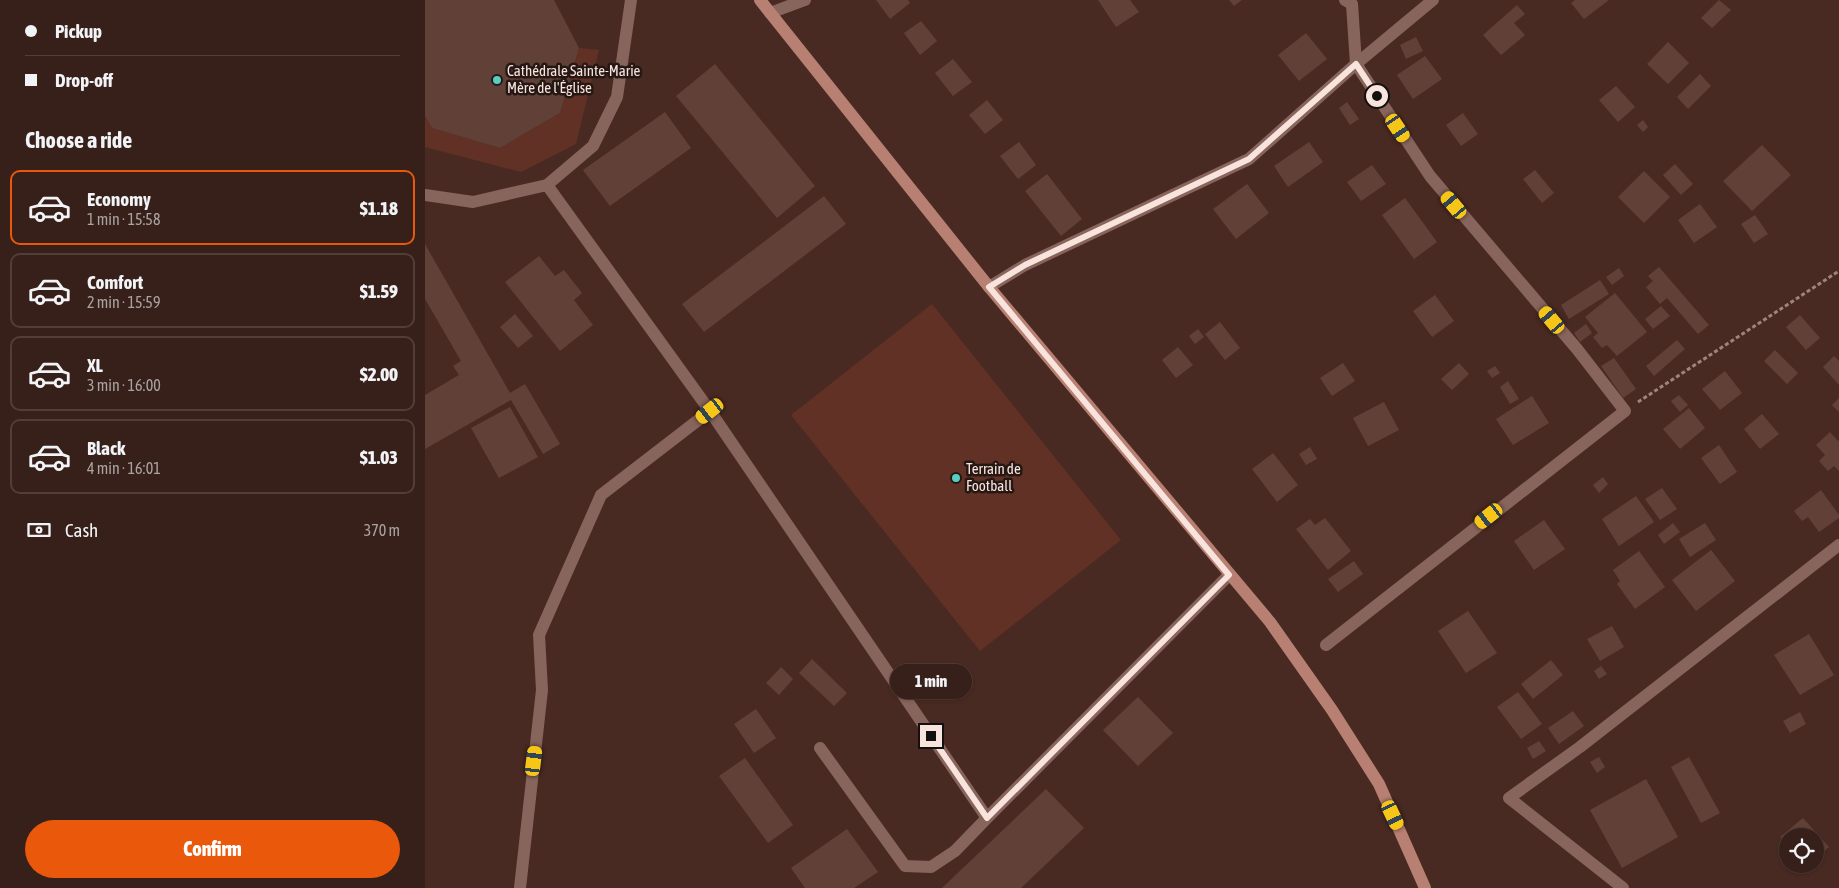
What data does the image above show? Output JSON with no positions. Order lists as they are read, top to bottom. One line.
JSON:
{"places":["Cathédrale Sainte-Marie Mère de l'Église","Terrain de Football"],"page":{"banner":["Pickup","Drop-off"],"heading":"Choose a ride","list":[{"name":"Economy","note":"1 min · 15:58","value":"$1.18"},{"name":"Comfort","note":"2 min · 15:59","value":"$1.59"},{"name":"XL","note":"3 min · 16:00","value":"$2.00"},{"name":"Black","note":"4 min · 16:01","value":"$1.03"}],"pay":["Cash","370 m"],"bubble":"1 min","buttons":"Confirm"}}
